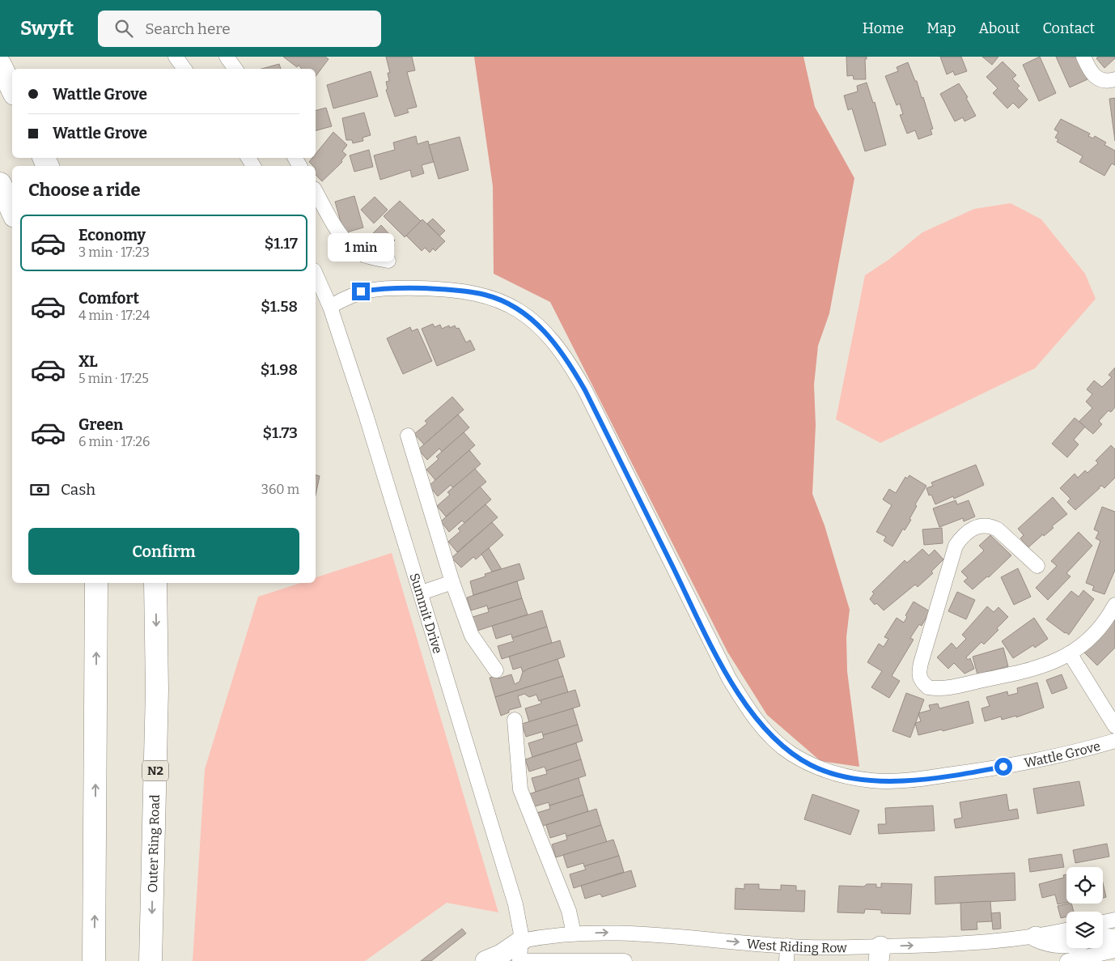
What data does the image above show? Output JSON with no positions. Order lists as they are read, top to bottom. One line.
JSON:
{"streets":{"highway":["N2","Outer Ring Road"],"street":["Summit Drive","Wattle Grove","West Riding Row"]},"crossings":[["Summit Drive","Wattle Grove"],["Summit Drive","West Riding Row"]],"one_way":["West Riding Row"],"page":{"header":"Swyft","search":"Search here","nav":["Home","Map","About","Contact"],"banner":["Wattle Grove","Wattle Grove"],"heading":"Choose a ride","list":[{"name":"Economy","note":"3 min · 17:23","value":"$1.17"},{"name":"Comfort","note":"4 min · 17:24","value":"$1.58"},{"name":"XL","note":"5 min · 17:25","value":"$1.98"},{"name":"Green","note":"6 min · 17:26","value":"$1.73"}],"bubble":"1 min","pay":["Cash","360 m"],"buttons":"Confirm"}}
